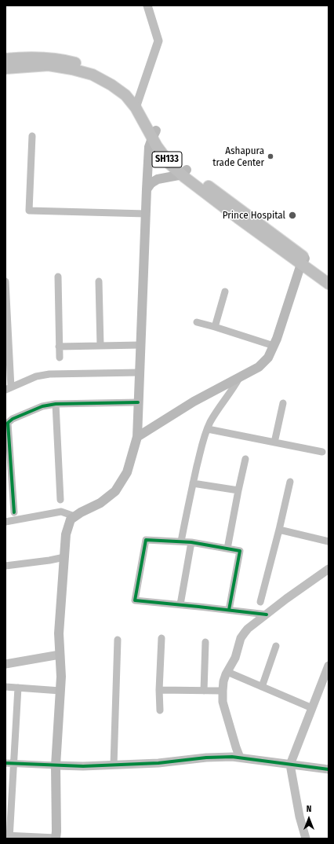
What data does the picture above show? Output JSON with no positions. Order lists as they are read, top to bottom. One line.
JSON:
{"streets":{"main road":["SH133"]},"places":["Ashapura trade Center","Prince Hospital"],"north":"top"}
